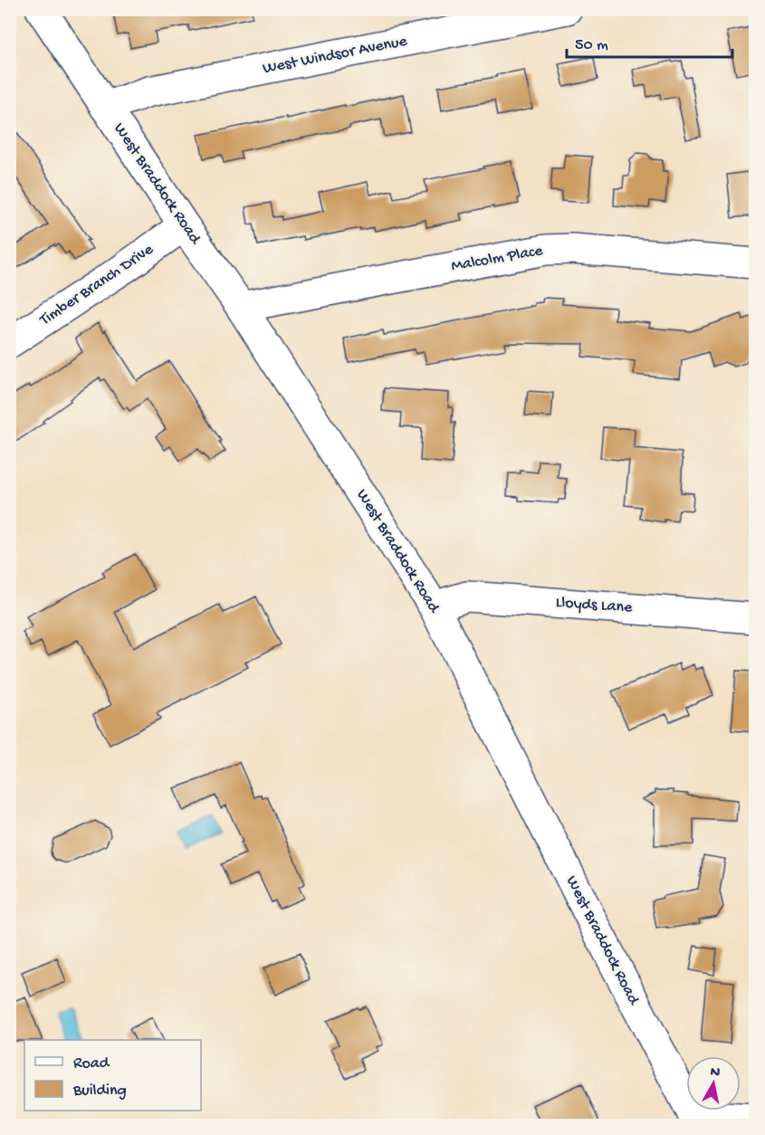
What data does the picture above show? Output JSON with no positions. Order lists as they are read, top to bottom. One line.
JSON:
{"streets":{"street":["West Windsor Avenue","West Braddock Road","Malcolm Place","Timber Branch Drive","Lloyds Lane"]},"crossings":[["West Windsor Avenue","West Braddock Road"],["West Braddock Road","Malcolm Place"],["West Braddock Road","Timber Branch Drive"],["West Braddock Road","Lloyds Lane"]],"legend":["Road","Building"],"scale_bar":"50 m","north":"top"}
